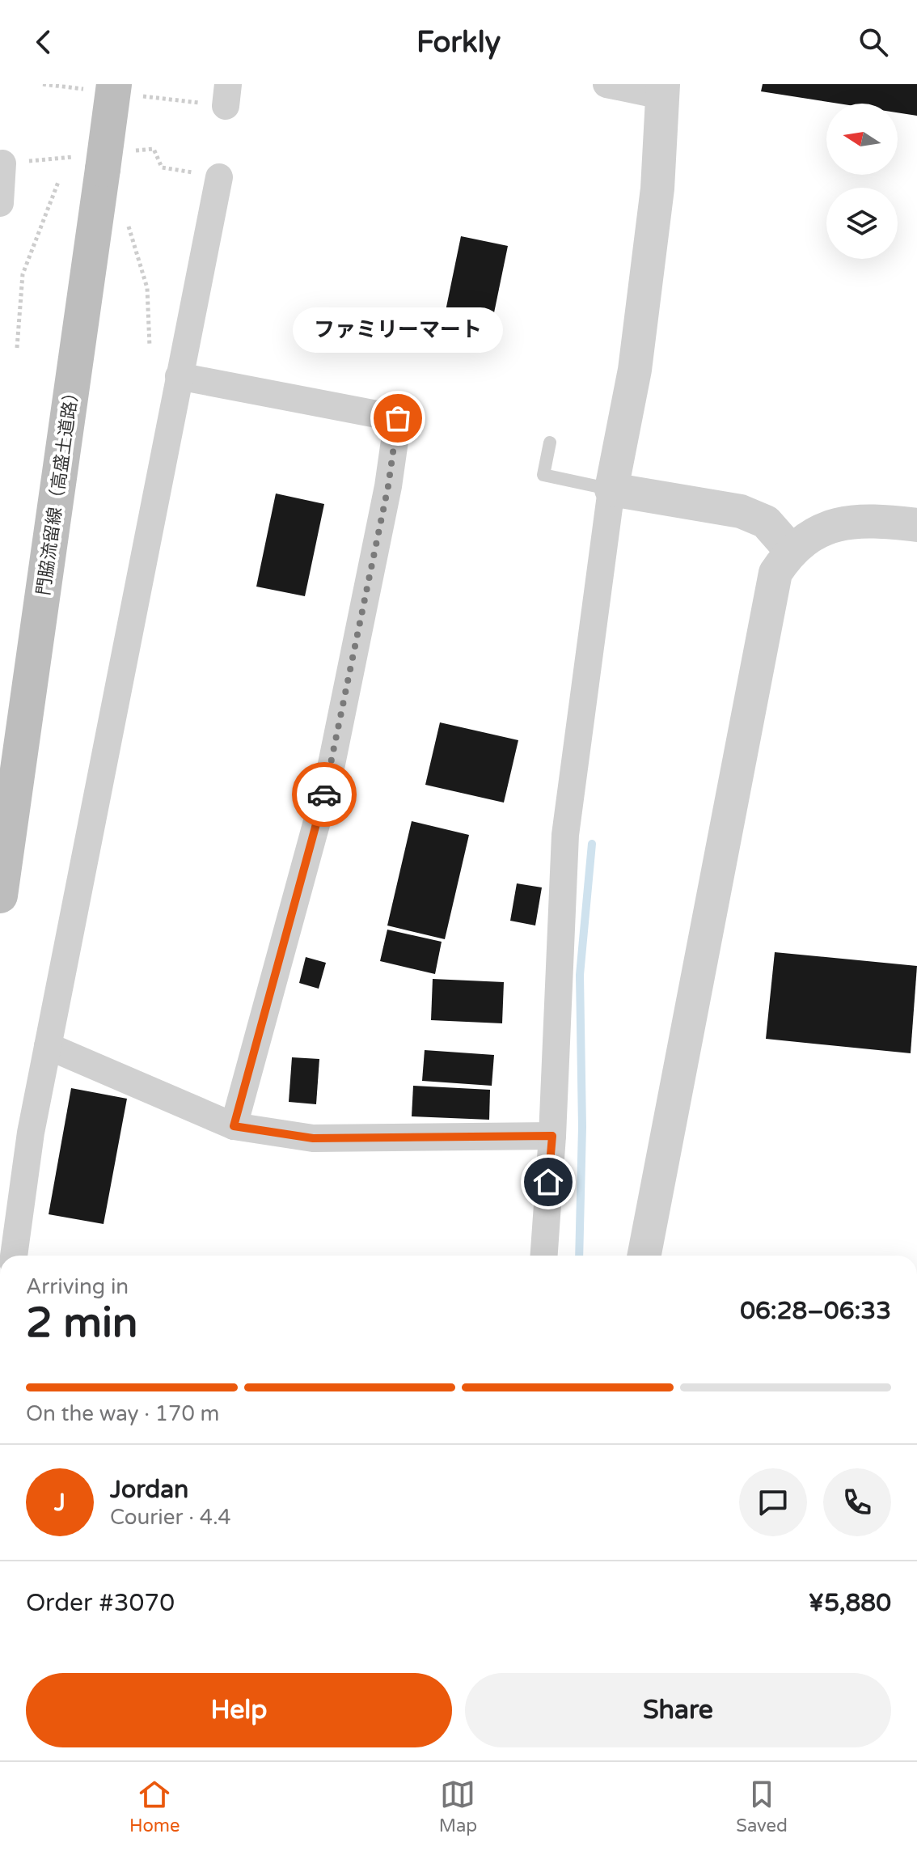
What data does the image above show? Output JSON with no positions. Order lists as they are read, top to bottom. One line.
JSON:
{"streets":{"main road":["門脇流留線（高盛土道路）"]},"places":["ファミリーマート"],"north":"left","page":{"header":"Forkly","bubble":"ファミリーマート","heading":["2 min","Arriving in","06:28–06:33"],"panel":["Jordan","Courier · 4.4","Order #3070","¥5,880"],"bar":"On the way · 170 m","round":"J","buttons":["Help","Share"],"tabs":["Home","Map","Saved"]}}
